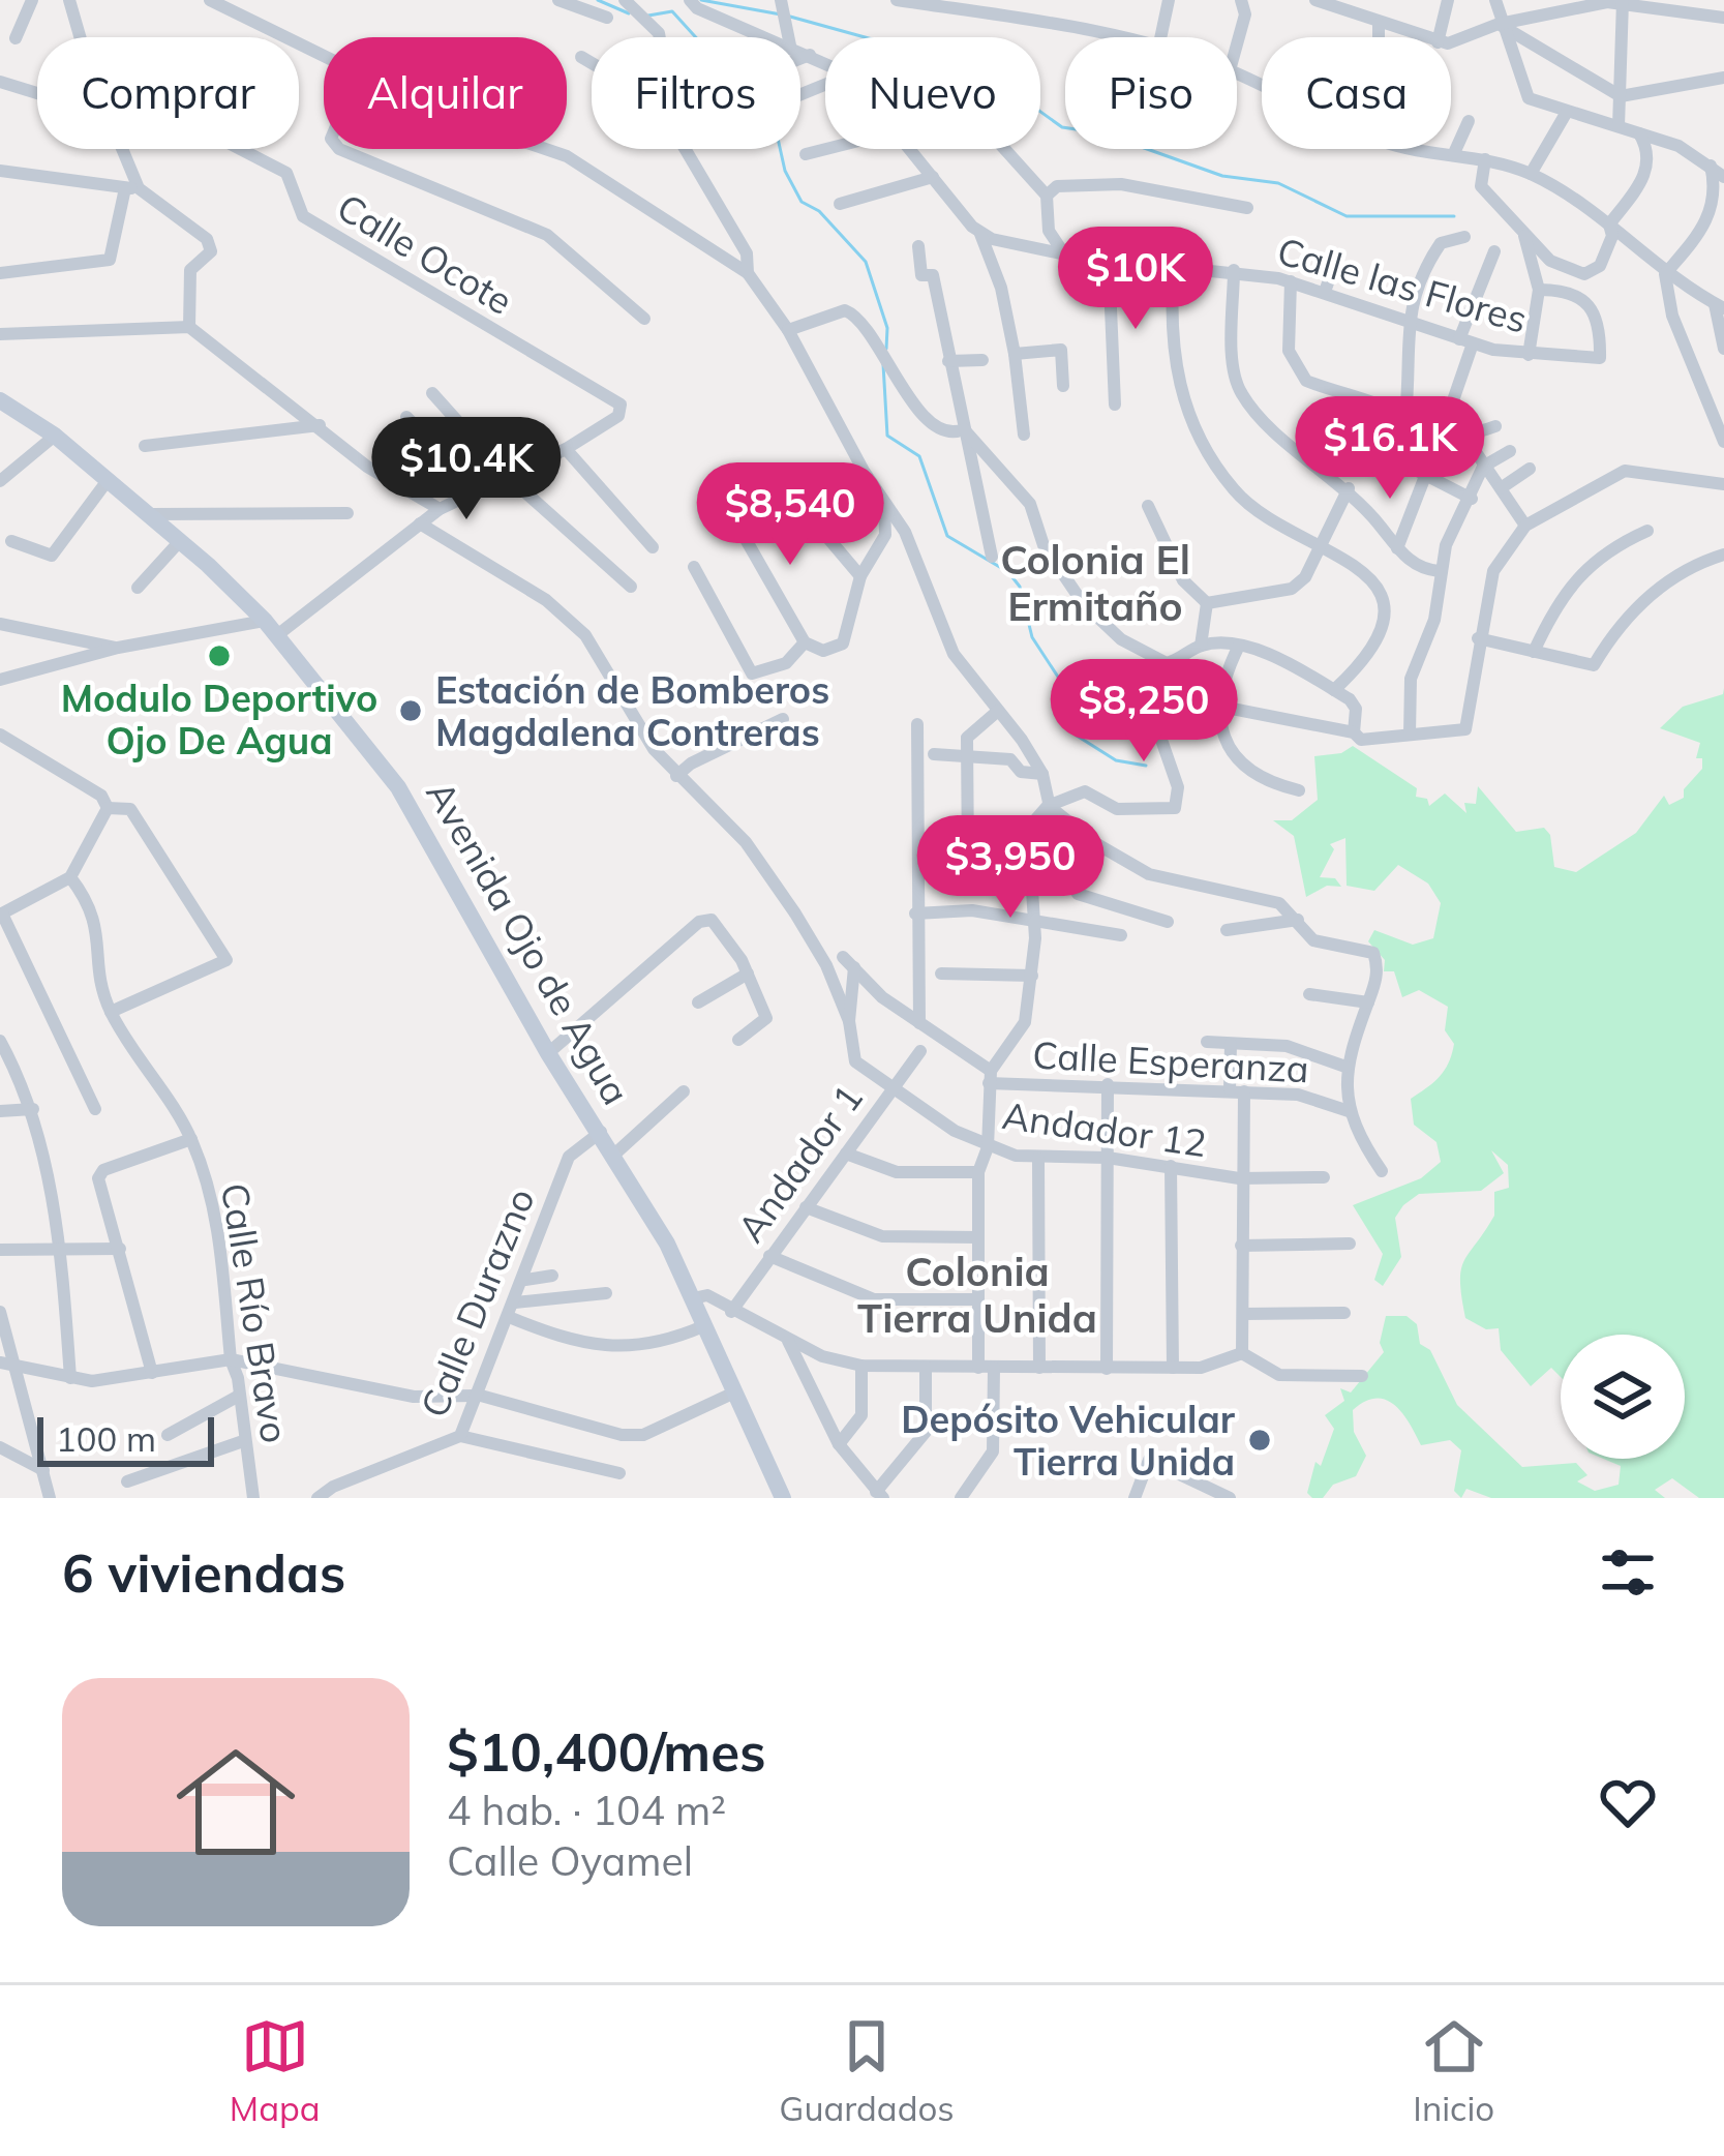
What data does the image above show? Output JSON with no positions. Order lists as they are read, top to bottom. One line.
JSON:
{"streets":{"street":["Calle Ocote","Calle las Flores","Avenida Ojo de Agua","Calle Esperanza","Andador 12","Andador 1","Calle Durazno","Calle Río Bravo"]},"crossings":[["Avenida Ojo de Agua","Calle Durazno"],["Andador 12","Andador 1"]],"districts":["Colonia El Ermitaño","Colonia Tierra Unida"],"places":["Modulo Deportivo Ojo De Agua","Estación de Bomberos Magdalena Contreras","Depósito Vehicular Tierra Unida"],"scale_bar":"100 m","page":{"chip":["Comprar","Alquilar","Filtros","Nuevo","Piso","Casa"],"price":["$10K","$16.1K","$10.4K","$8,540","$8,250","$3,950"],"scale":"100 m","heading":"6 viviendas","list":[{"name":"$10,400/mes","note":"4 hab. · 104 m² · Calle Oyamel"}],"tabs":["Mapa","Guardados","Inicio"]}}
